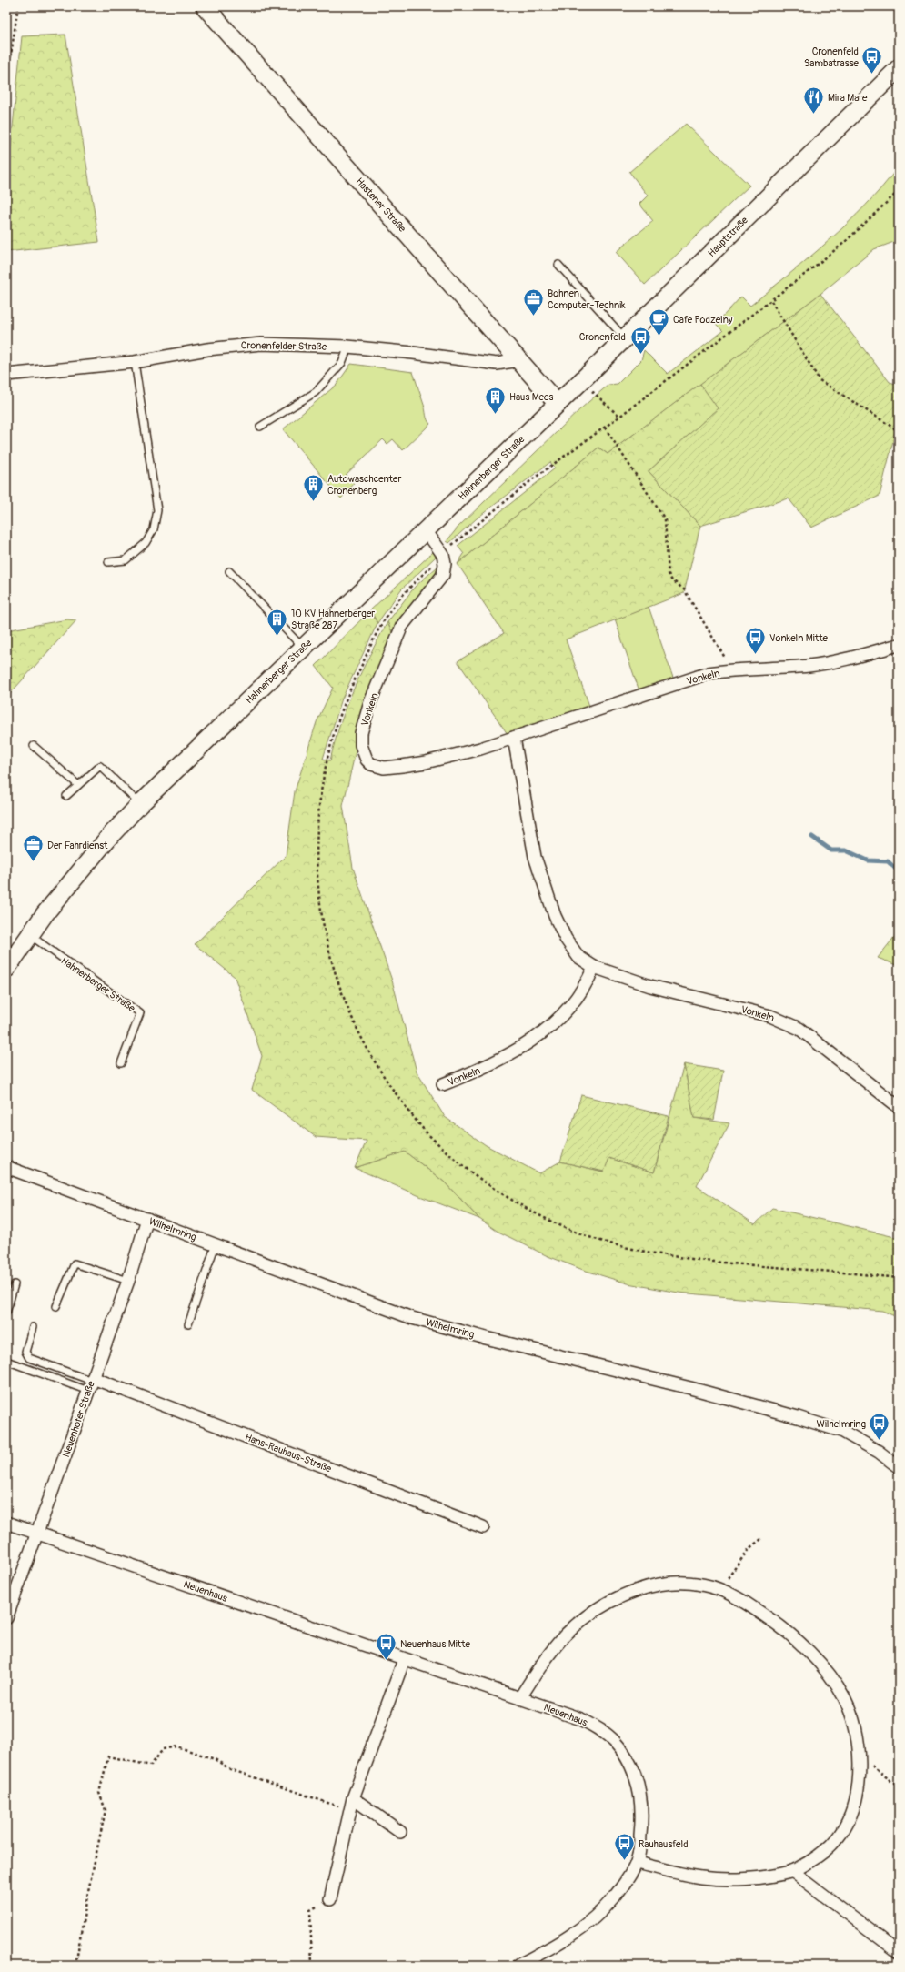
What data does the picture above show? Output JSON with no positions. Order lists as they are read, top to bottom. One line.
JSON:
{"streets":{"main road":["Hastener Straße","Hauptstraße","Hahnerberger Straße"],"street":["Cronenfelder Straße","Vonkeln","Wilhelmring","Neuenhofer Straße","Hans-Rauhaus-Straße","Neuenhaus"]},"crossings":[["Hastener Straße","Hauptstraße"],["Hastener Straße","Cronenfelder Straße"],["Hastener Straße","Hahnerberger Straße"],["Hauptstraße","Hahnerberger Straße"],["Wilhelmring","Neuenhofer Straße"],["Neuenhofer Straße","Hans-Rauhaus-Straße"],["Neuenhofer Straße","Neuenhaus"]],"places":{"bus stop":["Cronenfeld Sambatrasse","Cronenfeld","Vonkeln Mitte","Wilhelmring","Neuenhaus Mitte","Rauhausfeld"],"restaurant":["Mira Mare"],"office":["Bohnen Computer-Technik","Der Fahrdienst"],"cafe":["Cafe Podzelny"],"building":["Haus Mees","Autowaschcenter Cronenberg","10 KV Hahnerberger Straße 287"]}}
